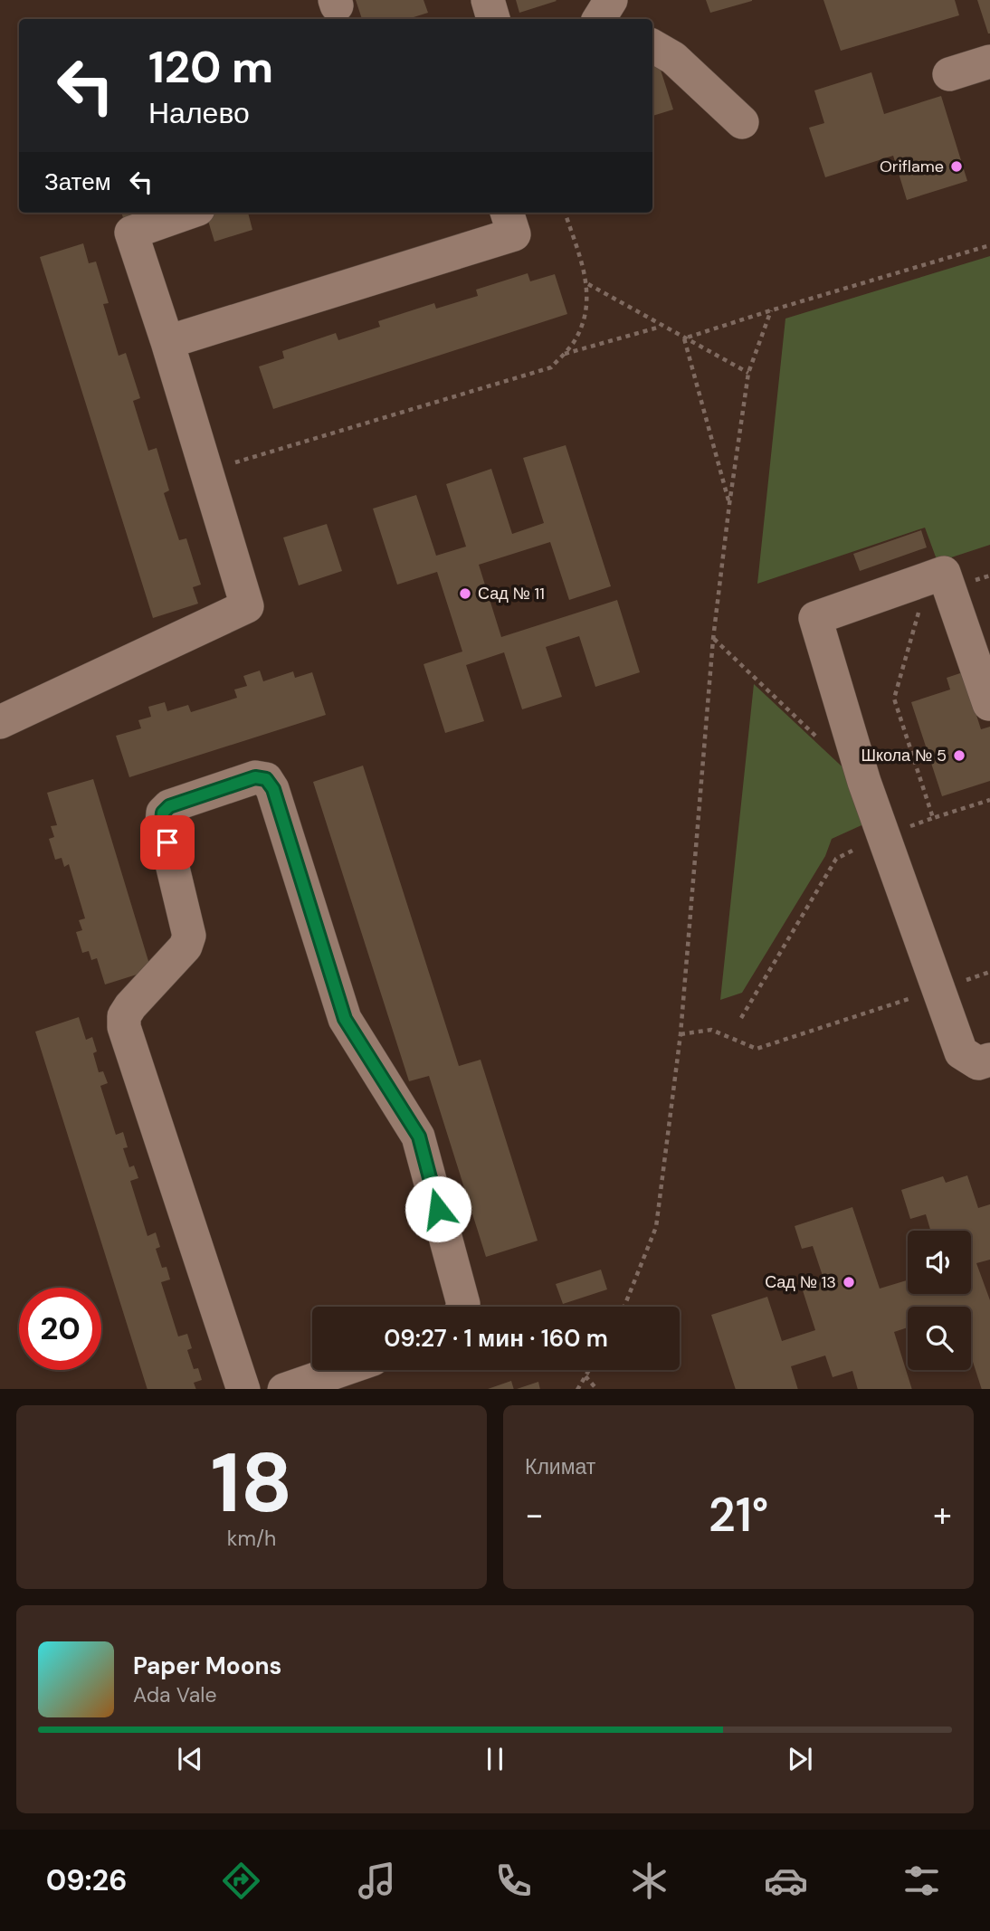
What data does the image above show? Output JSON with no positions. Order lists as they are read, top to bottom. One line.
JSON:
{"places":["Oriflame","Сад № 11","Школа № 5","Сад № 13"],"page":{"turn":["120 m","Налево"],"then":"Затем","limit":"20","trip":"09:27 · 1 мин · 160 m","tile":[["18","km/h"],"Климат"],"heat":["−","21°","+"],"song":["Paper Moons","Ada Vale"],"tabs":"09:26"}}
